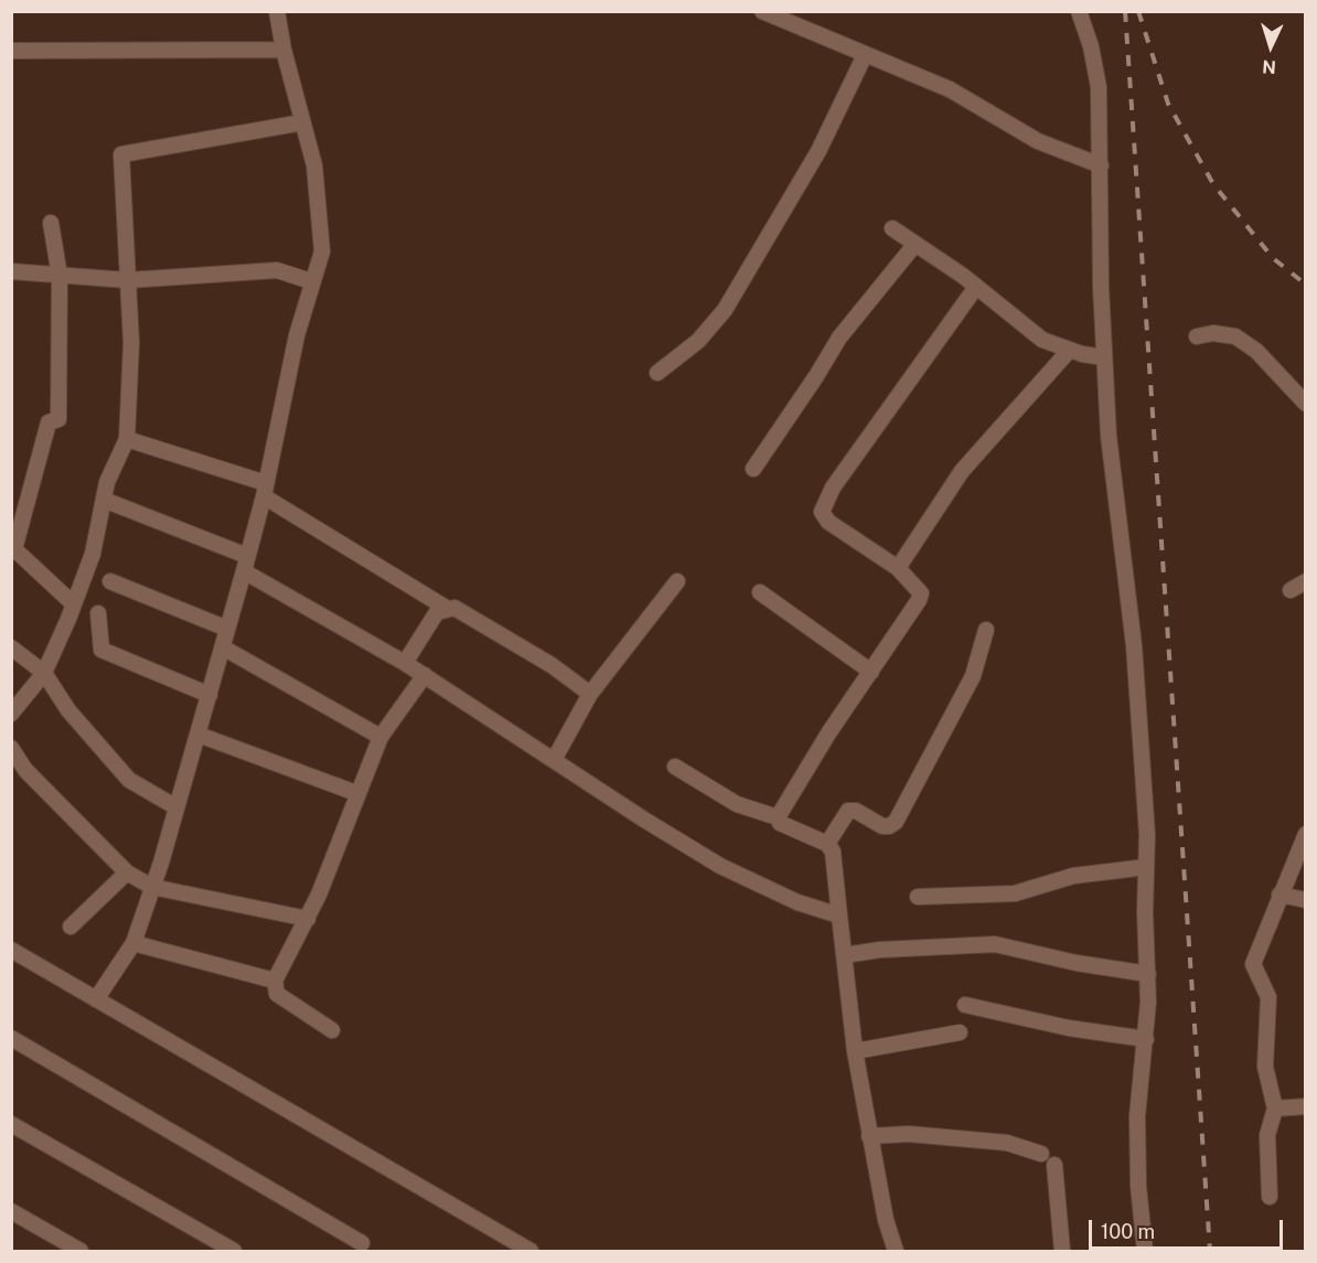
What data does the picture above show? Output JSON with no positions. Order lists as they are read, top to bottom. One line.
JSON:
{"scale_bar":"100 m","north":"bottom"}
